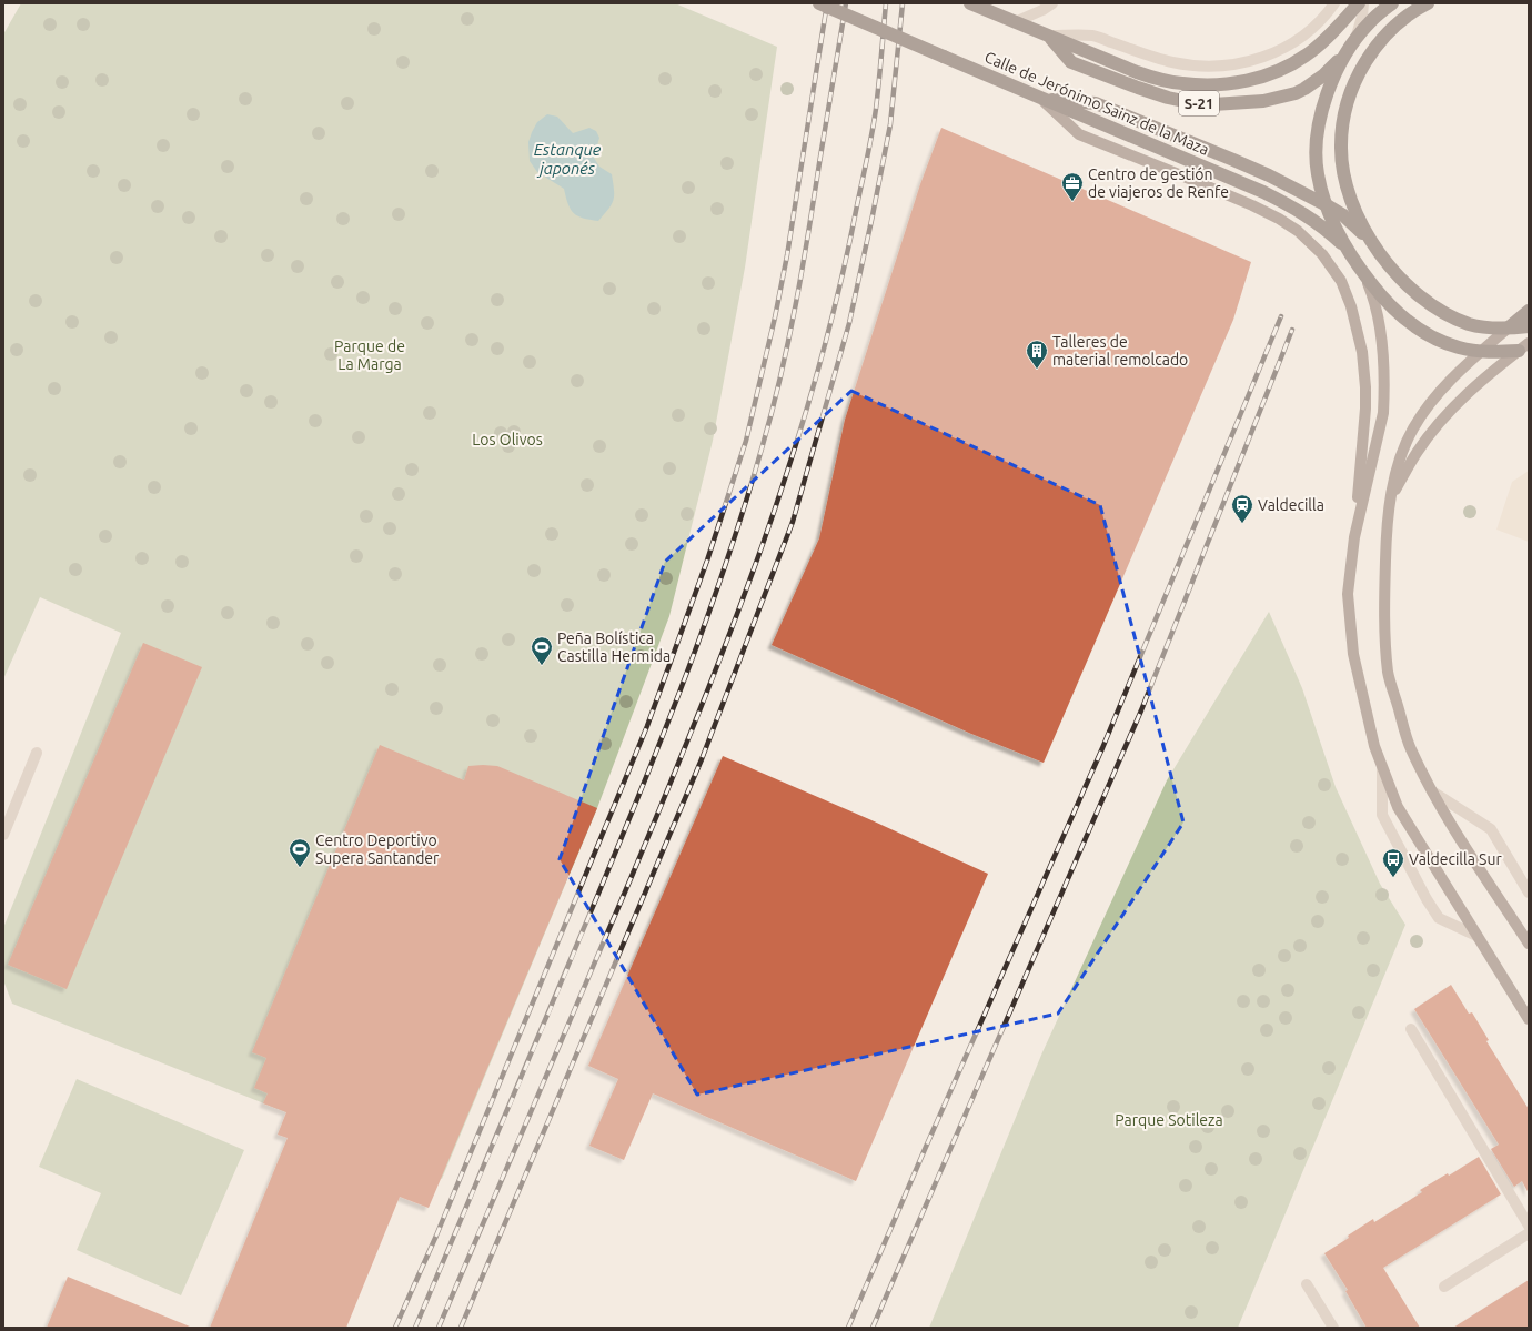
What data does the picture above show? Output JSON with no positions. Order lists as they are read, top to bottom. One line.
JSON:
{"streets":{"highway":["Calle de Jerónimo Sainz de la Maza","S-21"]},"crossings":[["Calle de Jerónimo Sainz de la Maza","S-21"]],"water":["Estanque japonés"],"parks":["Parque de La Marga","Los Olivos","Parque Sotileza"],"places":{"office":["Centro de gestión de viajeros de Renfe"],"building":["Talleres de material remolcado"],"station":["Valdecilla"],"sports":["Peña Bolística Castilla Hermida","Centro Deportivo Supera Santander"],"bus stop":["Valdecilla Sur"]}}
